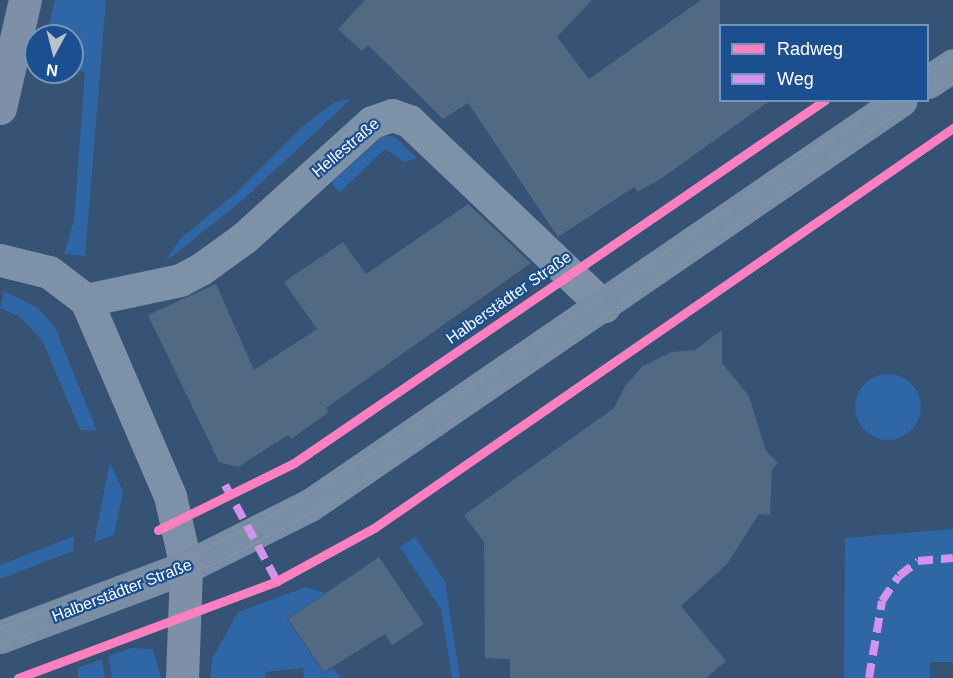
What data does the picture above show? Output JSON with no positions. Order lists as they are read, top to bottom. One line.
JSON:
{"streets":{"main road":["Halberstädter Straße"],"street":["Hellestraße"]},"crossings":[["Hellestraße","Halberstädter Straße"]],"legend":["Radweg","Weg"],"north":"bottom"}
